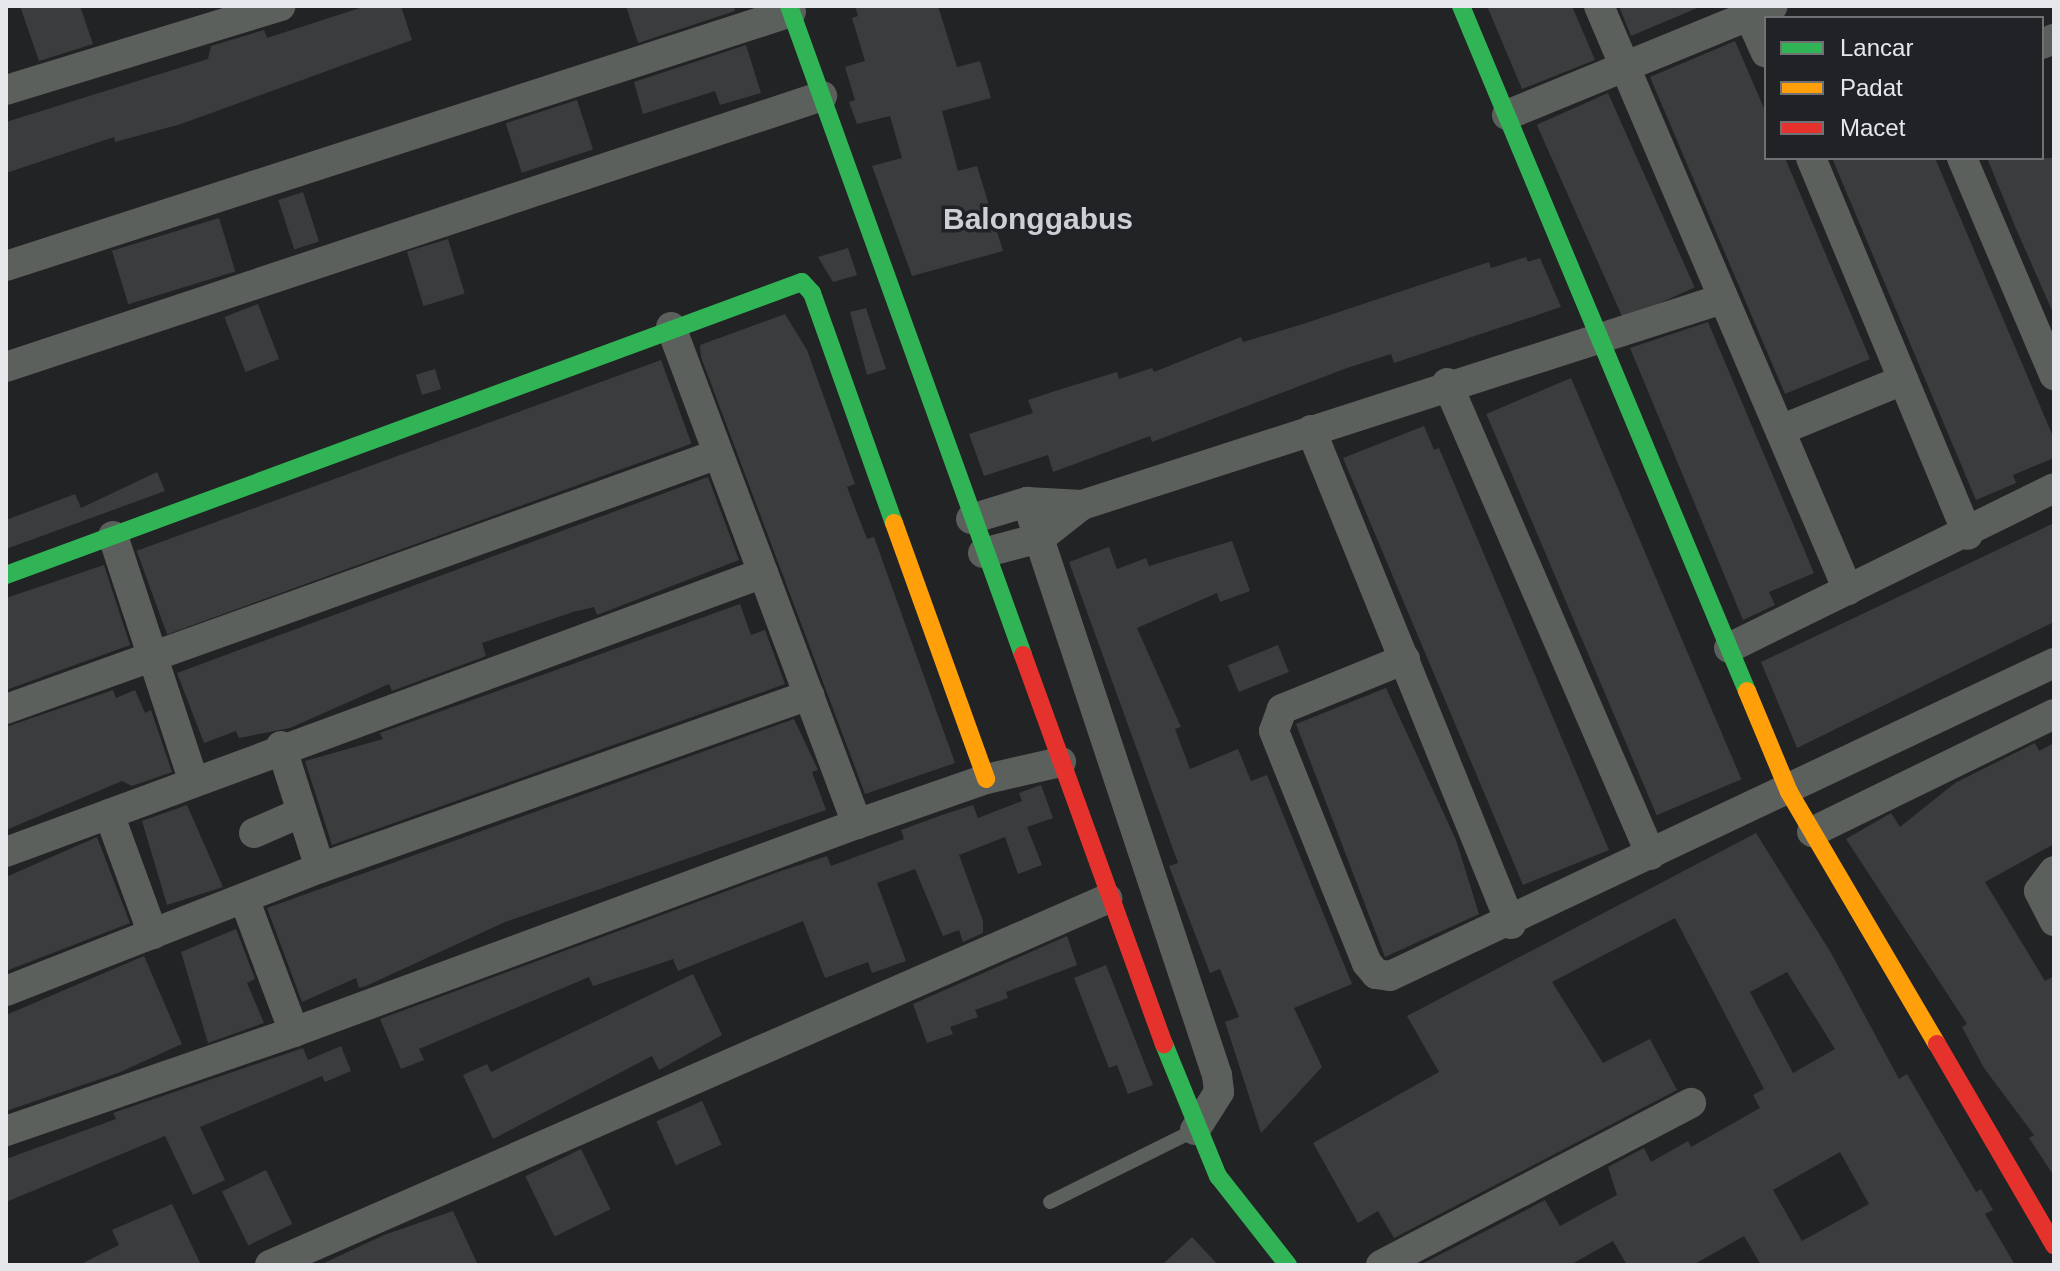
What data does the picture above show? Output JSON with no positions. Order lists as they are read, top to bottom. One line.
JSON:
{"districts":["Balonggabus"],"legend":["Lancar","Padat","Macet"]}
